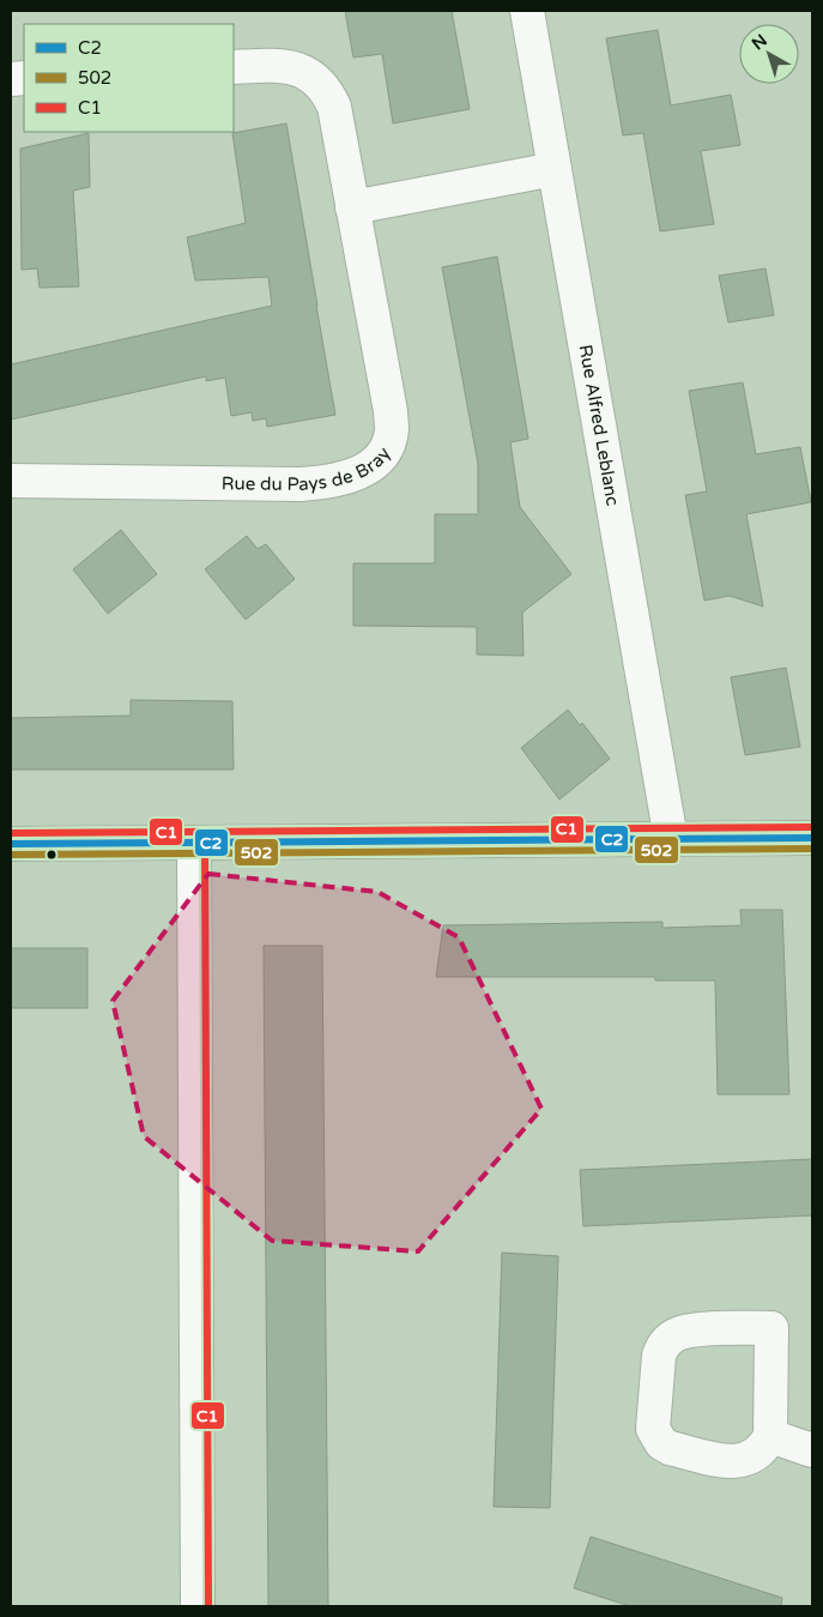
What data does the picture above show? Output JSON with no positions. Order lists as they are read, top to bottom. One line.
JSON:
{"streets":{"street":["Rue Alfred Leblanc","Rue du Pays de Bray"]},"lines":["transit line C1","transit line C2","transit line 502"],"legend":["C2","502","C1"],"north":"top left"}
